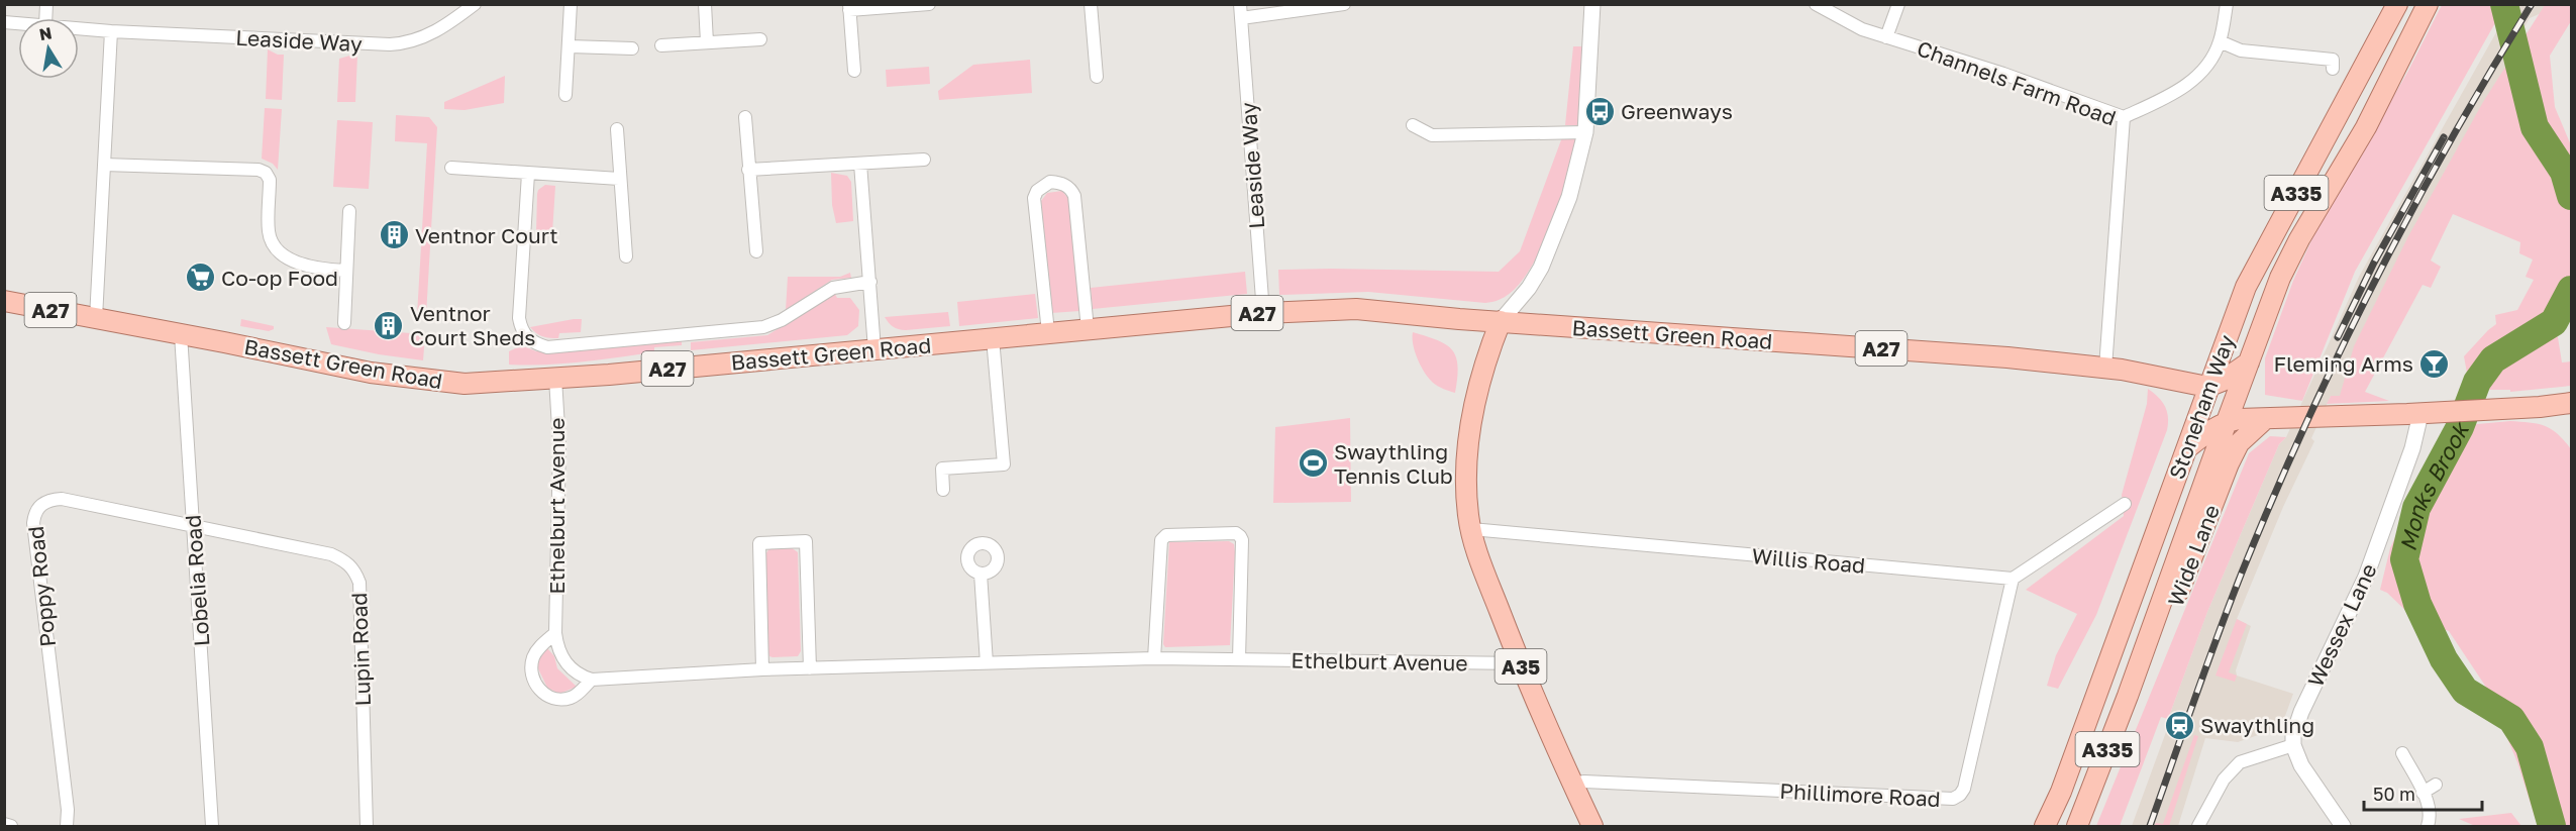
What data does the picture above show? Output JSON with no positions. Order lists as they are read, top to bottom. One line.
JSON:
{"streets":{"main road":["A335","A27","Bassett Green Road","Stoneham Way","Wide Lane","A35"],"street":["Leaside Way","Channels Farm Road","Ethelburt Avenue","Willis Road","Lobelia Road","Poppy Road","Wessex Lane","Lupin Road","Phillimore Road"]},"crossings":[["Leaside Way","Bassett Green Road"],["Channels Farm Road","Bassett Green Road"],["Bassett Green Road","Stoneham Way"],["Bassett Green Road","Ethelburt Avenue"],["Bassett Green Road","Lobelia Road"],["Bassett Green Road","A35"],["Stoneham Way","Wide Lane"],["Ethelburt Avenue","A35"],["Willis Road","A35"],["Willis Road","Phillimore Road"],["Lobelia Road","Poppy Road"],["Lobelia Road","Lupin Road"],["Poppy Road","Lupin Road"],["A35","Phillimore Road"]],"water":["Monks Brook"],"places":{"bus stop":["Greenways"],"building":["Ventnor Court","Ventnor Court Sheds"],"supermarket":["Co-op Food"],"bar":["Fleming Arms"],"sports":["Swaythling Tennis Club"],"station":["Swaythling"]},"scale_bar":"50 m","north":"top"}
